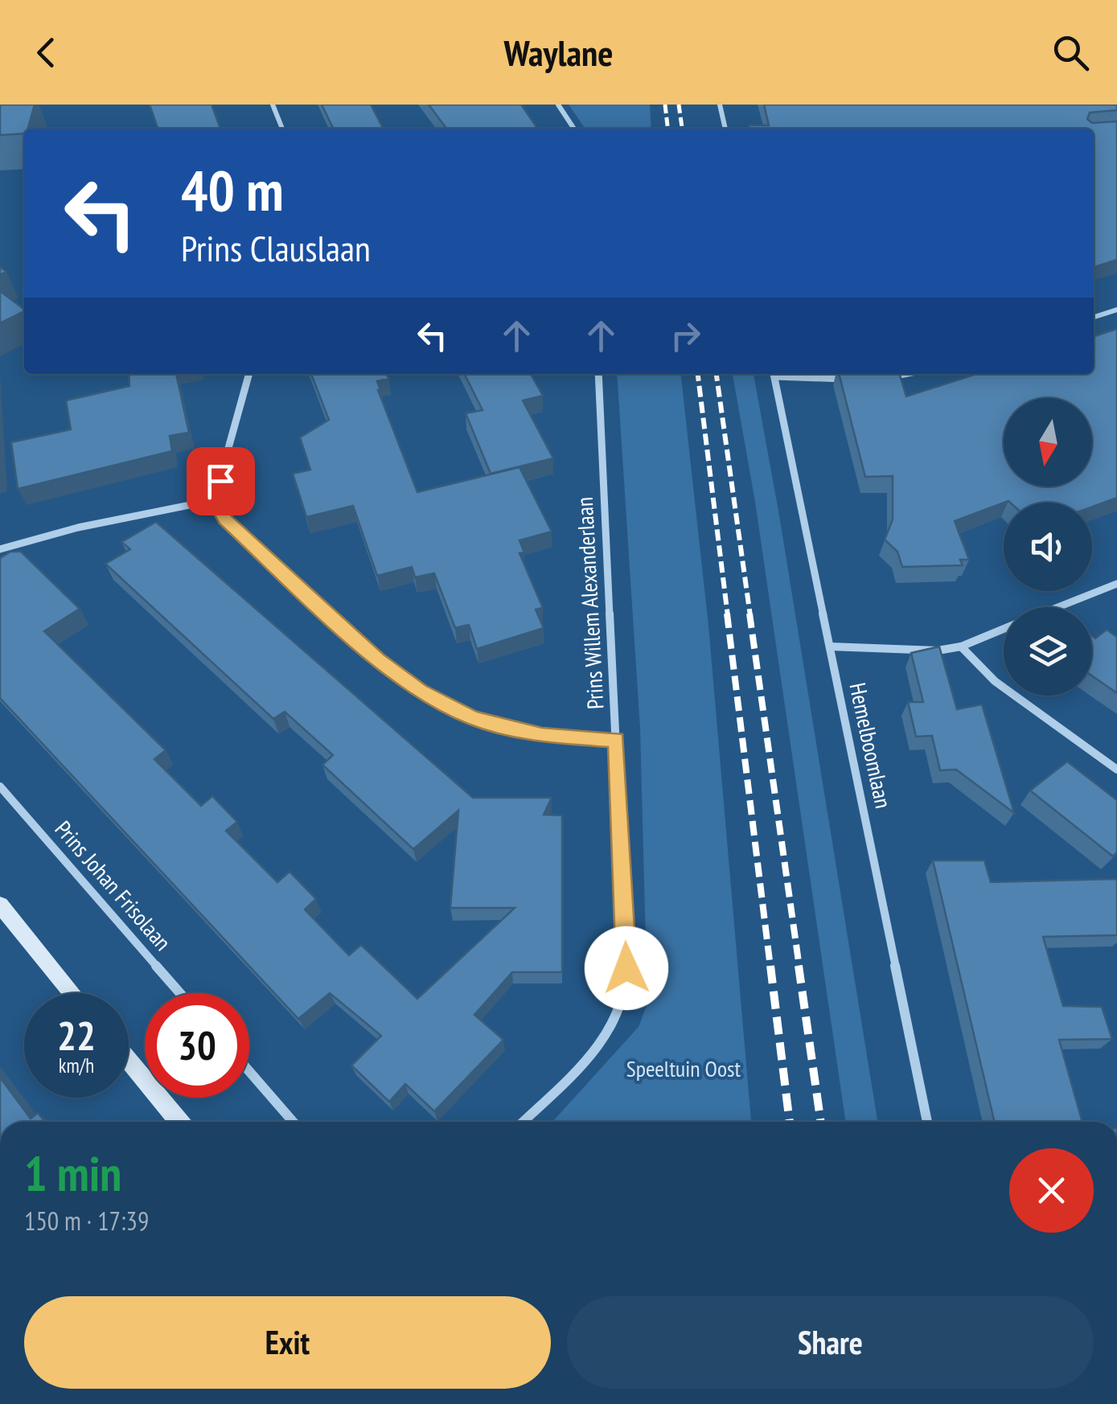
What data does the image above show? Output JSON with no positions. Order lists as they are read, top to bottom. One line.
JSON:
{"streets":{"street":["Prins Willem Alexanderlaan","Hemelboomlaan","Prins Johan Frisolaan"]},"parks":["Speeltuin Oost"],"north":"bottom","page":{"header":"Waylane","turn":["40 m","Prins Clauslaan"],"speed":"22 km/h","limit":"30","heading":["1 min","150 m · 17:39"],"buttons":["Exit","Share"]}}
